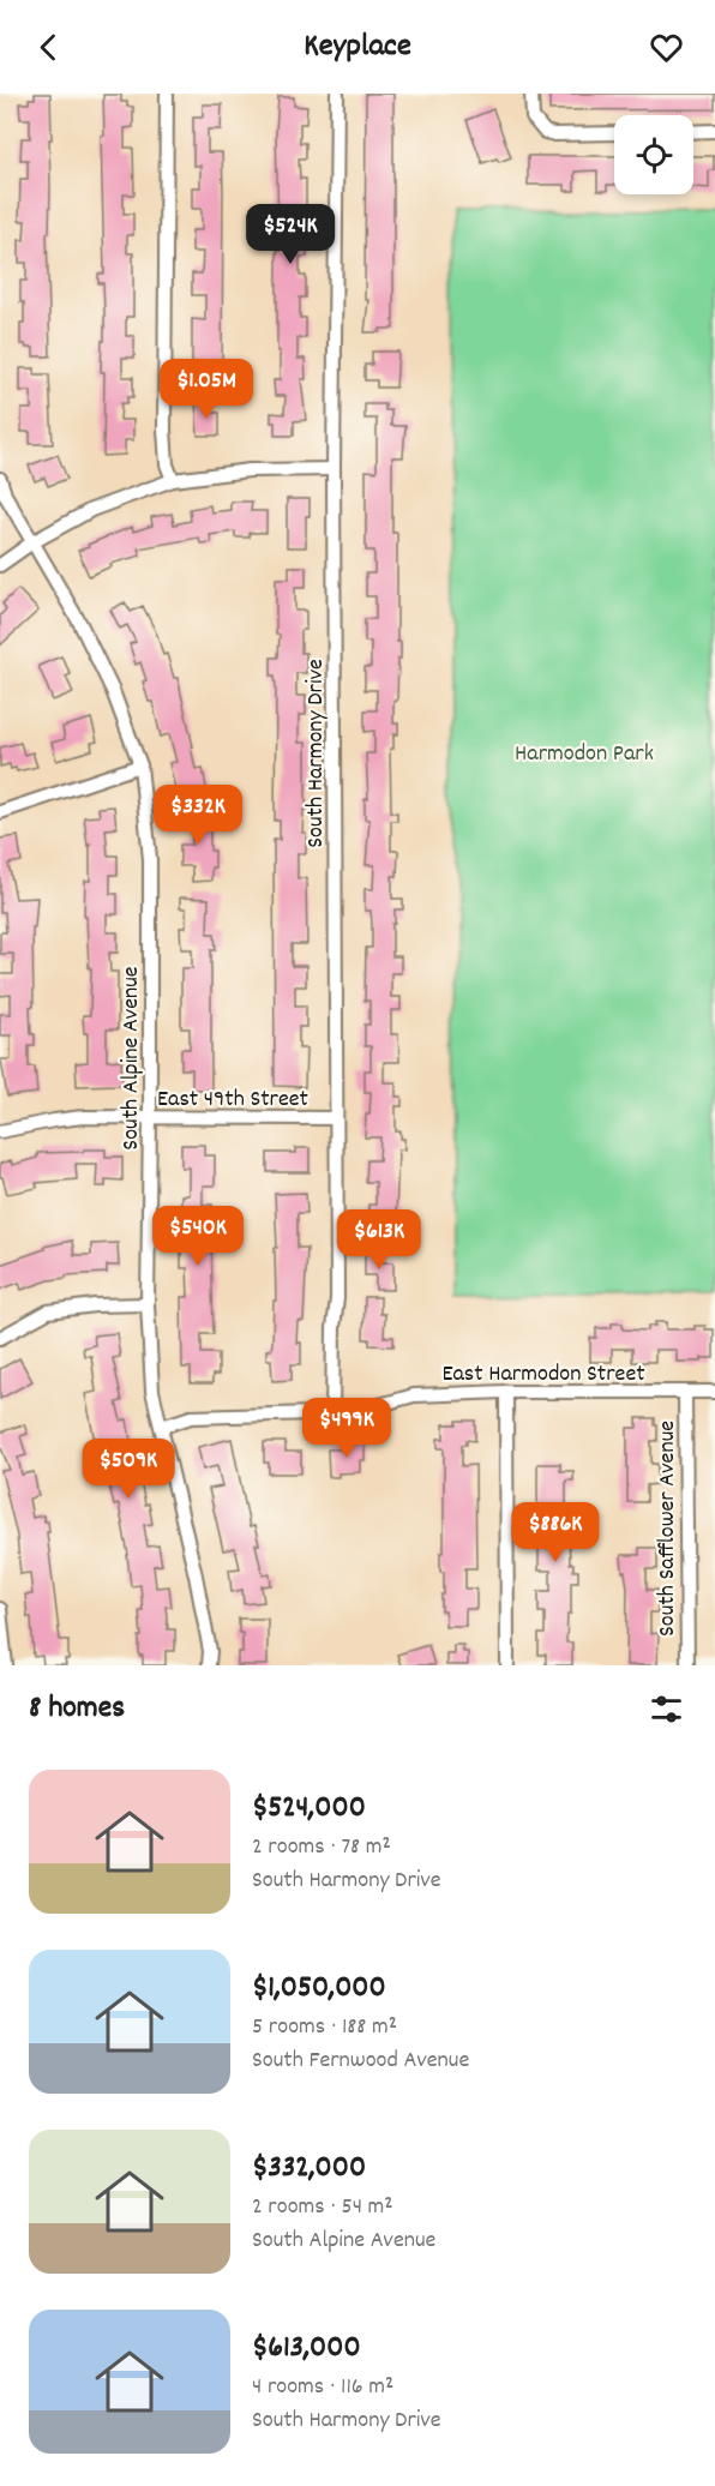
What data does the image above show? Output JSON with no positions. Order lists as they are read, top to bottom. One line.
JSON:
{"streets":{"street":["South Harmony Drive","South Alpine Avenue","East 49th Street","East Harmodon Street","South Safflower Avenue"]},"crossings":[["South Harmony Drive","East 49th Street"],["South Harmony Drive","East Harmodon Street"],["South Alpine Avenue","East 49th Street"],["South Alpine Avenue","East Harmodon Street"],["East Harmodon Street","South Safflower Avenue"]],"parks":["Harmodon Park"],"page":{"header":"Keyplace","price":["$524K","$1.05M","$332K","$540K","$613K","$499K","$509K","$886K"],"heading":"8 homes","list":[{"name":"$524,000","note":"2 rooms · 78 m² · South Harmony Drive"},{"name":"$1,050,000","note":"5 rooms · 188 m² · South Fernwood Avenue"},{"name":"$332,000","note":"2 rooms · 54 m² · South Alpine Avenue"},{"name":"$613,000","note":"4 rooms · 116 m² · South Harmony Drive"}]}}
